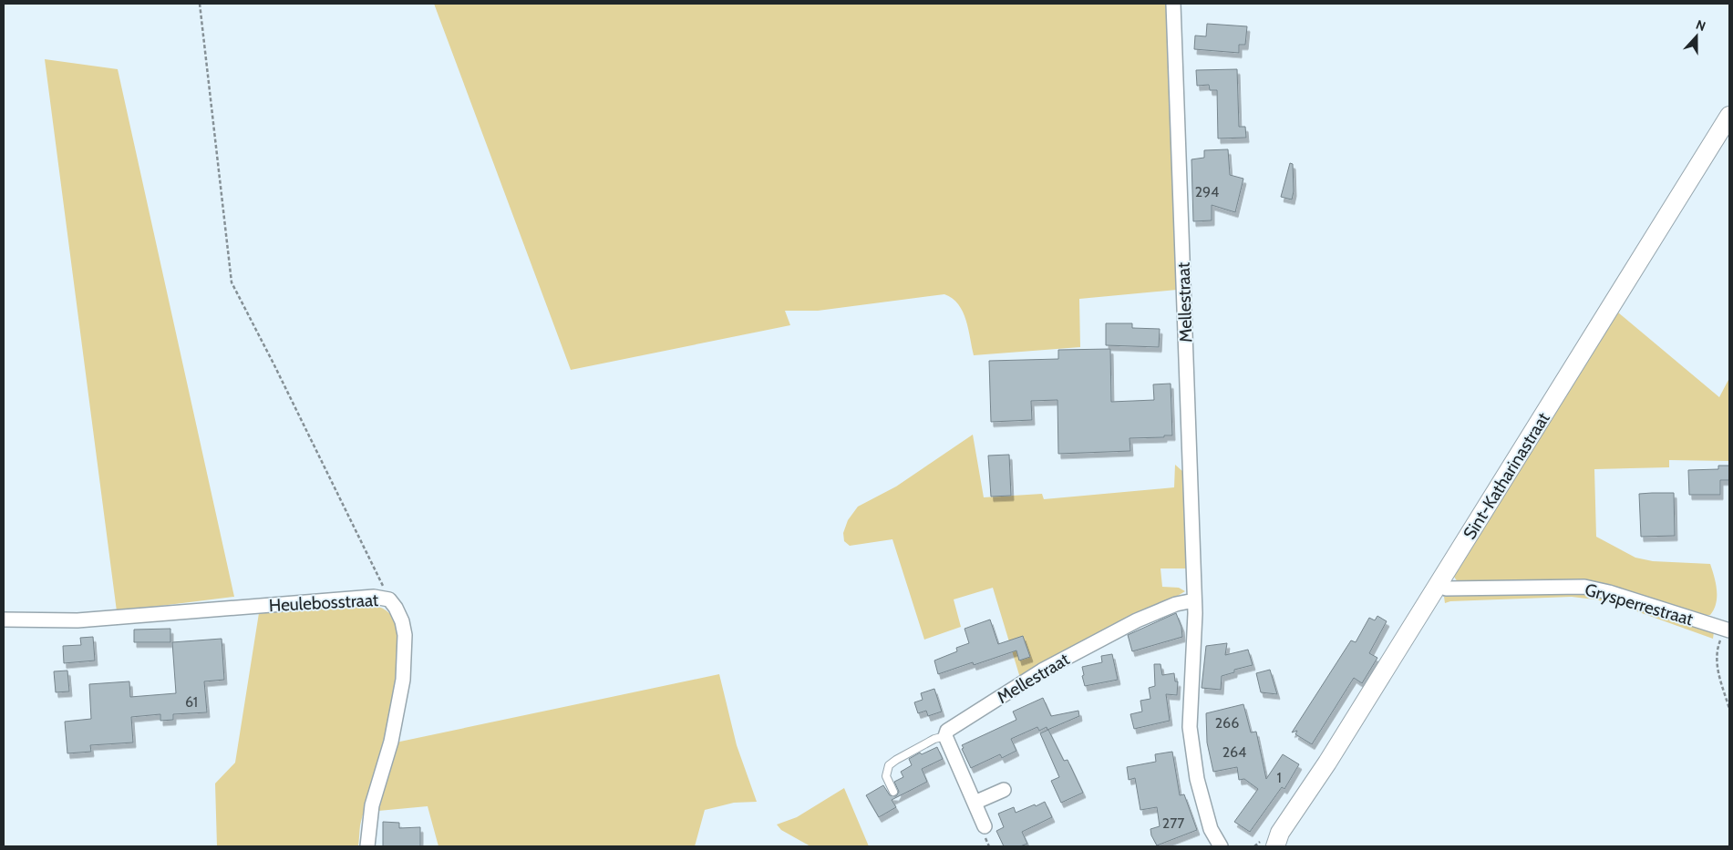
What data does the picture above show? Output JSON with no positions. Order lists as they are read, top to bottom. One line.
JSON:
{"streets":{"street":["Mellestraat","Sint-Katharinastraat","Heulebosstraat","Grysperrestraat"]},"crossings":[["Sint-Katharinastraat","Grysperrestraat"]],"house_numbers":["294","61","266","264","1","277"],"north":"top"}
